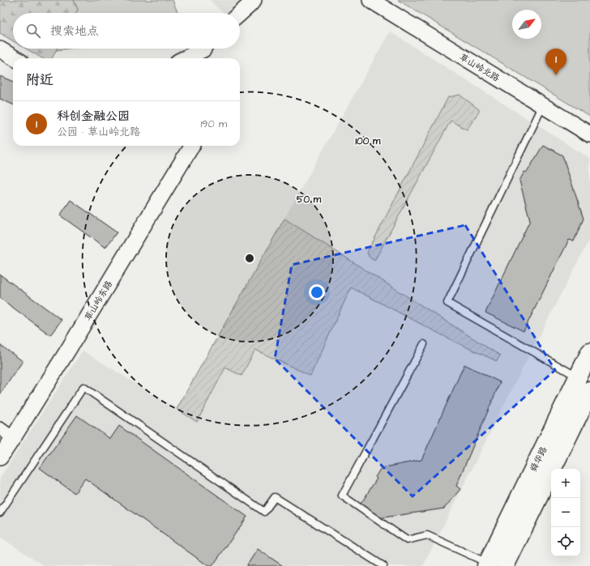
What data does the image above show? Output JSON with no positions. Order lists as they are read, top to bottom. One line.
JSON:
{"streets":{"main road":["舜华路"],"street":["草山岭北路","草山岭东路"]},"north":"top right","page":{"search":"搜索地点","pins":"1","heading":"附近","list":[{"mark":"1","name":"科创金融公园","note":"公园 · 草山岭北路","value":"190 m"}],"map_buttons":["+","−"]},"rings":["100 m","50 m"]}
